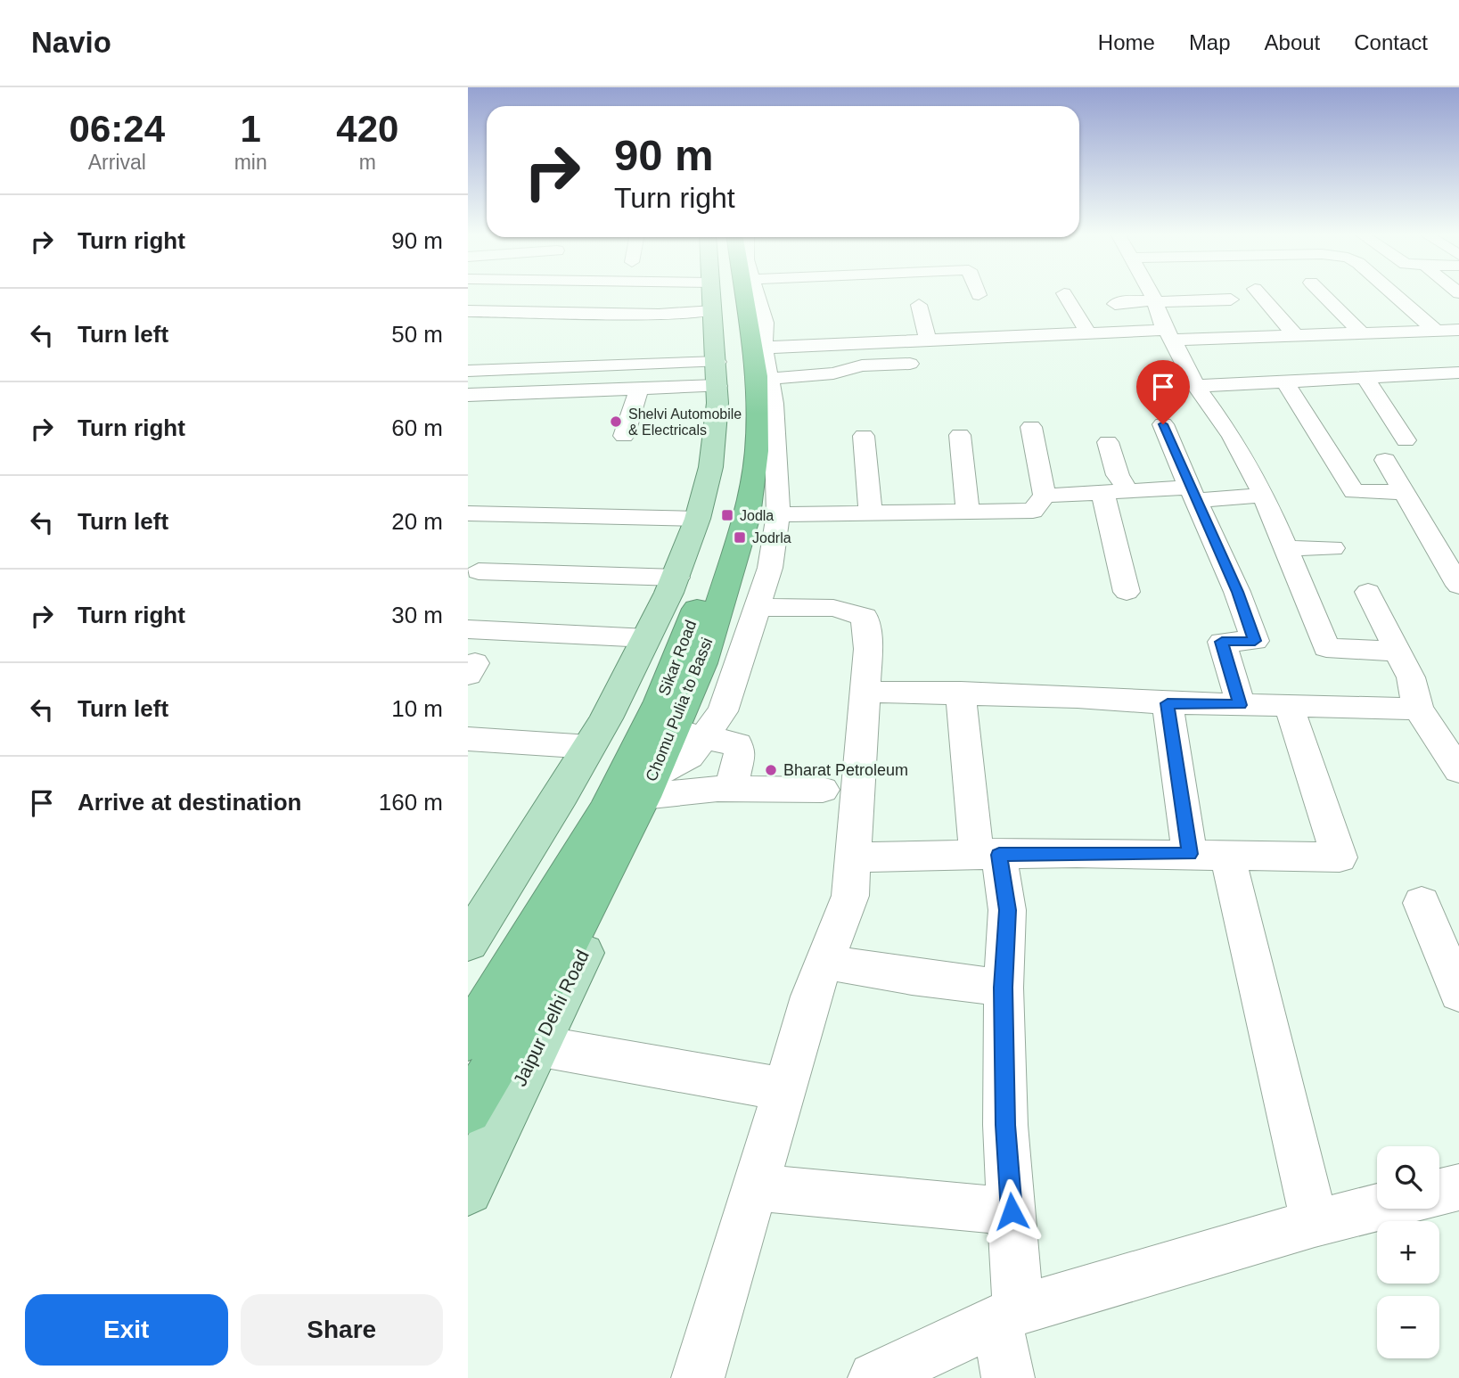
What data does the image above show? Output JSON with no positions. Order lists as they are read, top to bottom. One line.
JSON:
{"streets":{"highway":["Sikar Road","Chomu Pulia to Bassi"],"main road":["Jaipur Delhi Road"]},"crossings":[["Chomu Pulia to Bassi","Jaipur Delhi Road"]],"places":{"other":["Shelvi Automobile & Electricals","Bharat Petroleum"],"transit":["Jodla","Jodrla"]},"page":{"header":"Navio","nav":["Home","Map","About","Contact"],"eta":["06:24","Arrival","1","min","420","m"],"turn":["90 m","Turn right"],"list":[{"name":"Turn right","value":"90 m"},{"name":"Turn left","value":"50 m"},{"name":"Turn right","value":"60 m"},{"name":"Turn left","value":"20 m"},{"name":"Turn right","value":"30 m"},{"name":"Turn left","value":"10 m"},{"name":"Arrive at destination","value":"160 m"}],"map_buttons":["+","−"],"buttons":["Exit","Share"]}}
